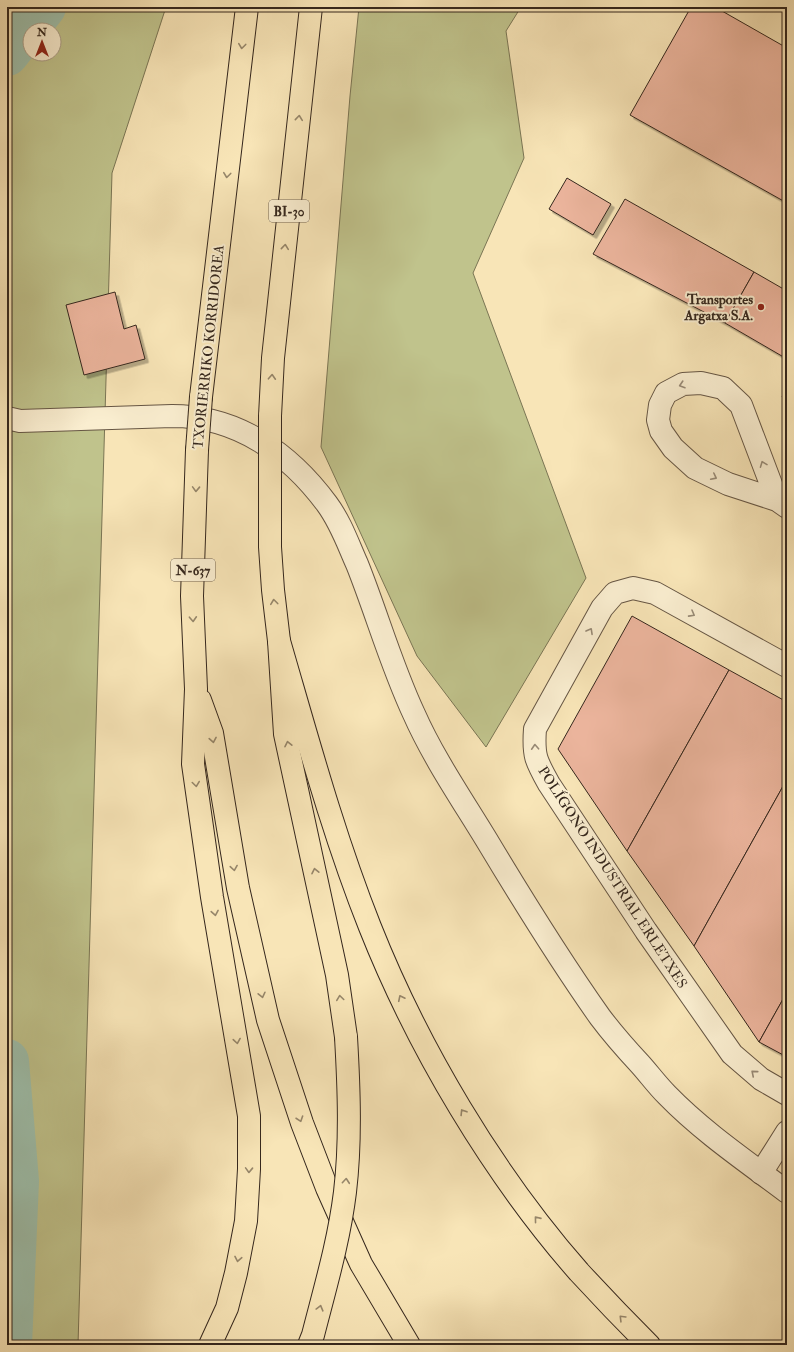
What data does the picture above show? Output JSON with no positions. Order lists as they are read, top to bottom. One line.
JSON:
{"streets":{"highway":["BI-30","TXORIERRIKO KORRIDOREA","N-637"],"street":["POLÍGONO INDUSTRIAL ERLETXES"]},"places":["Transportes Argatxa S.A."],"north":"top"}
